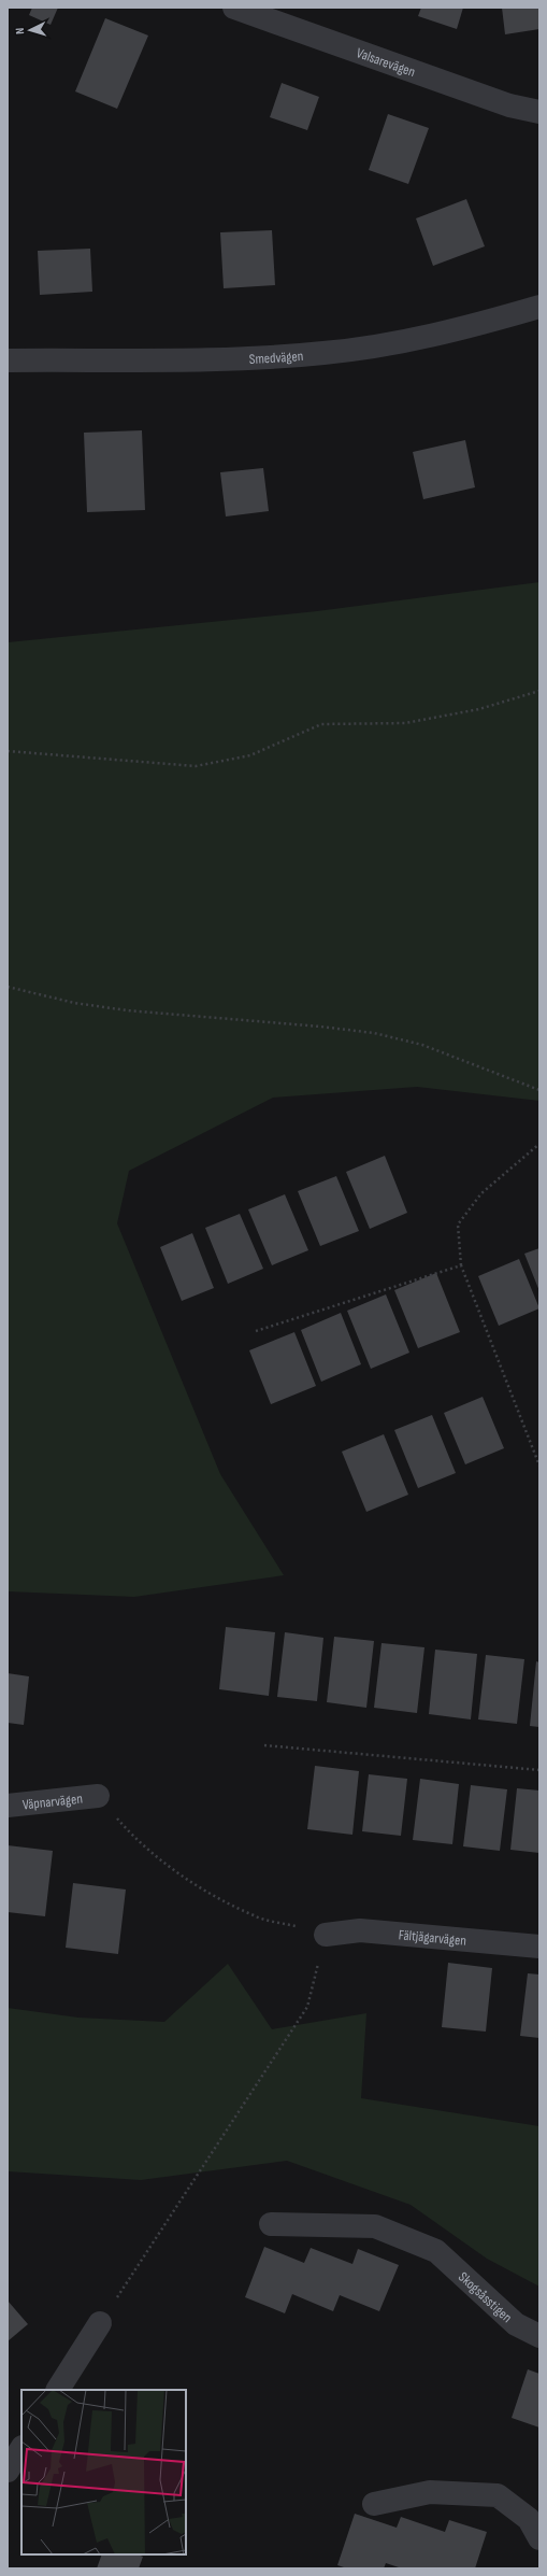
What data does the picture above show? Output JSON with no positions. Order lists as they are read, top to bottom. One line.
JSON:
{"streets":{"street":["Valsarevägen","Smedvägen","Väpnarvägen","Fältjägarvägen","Skogsåsstigen"]},"north":"left"}
